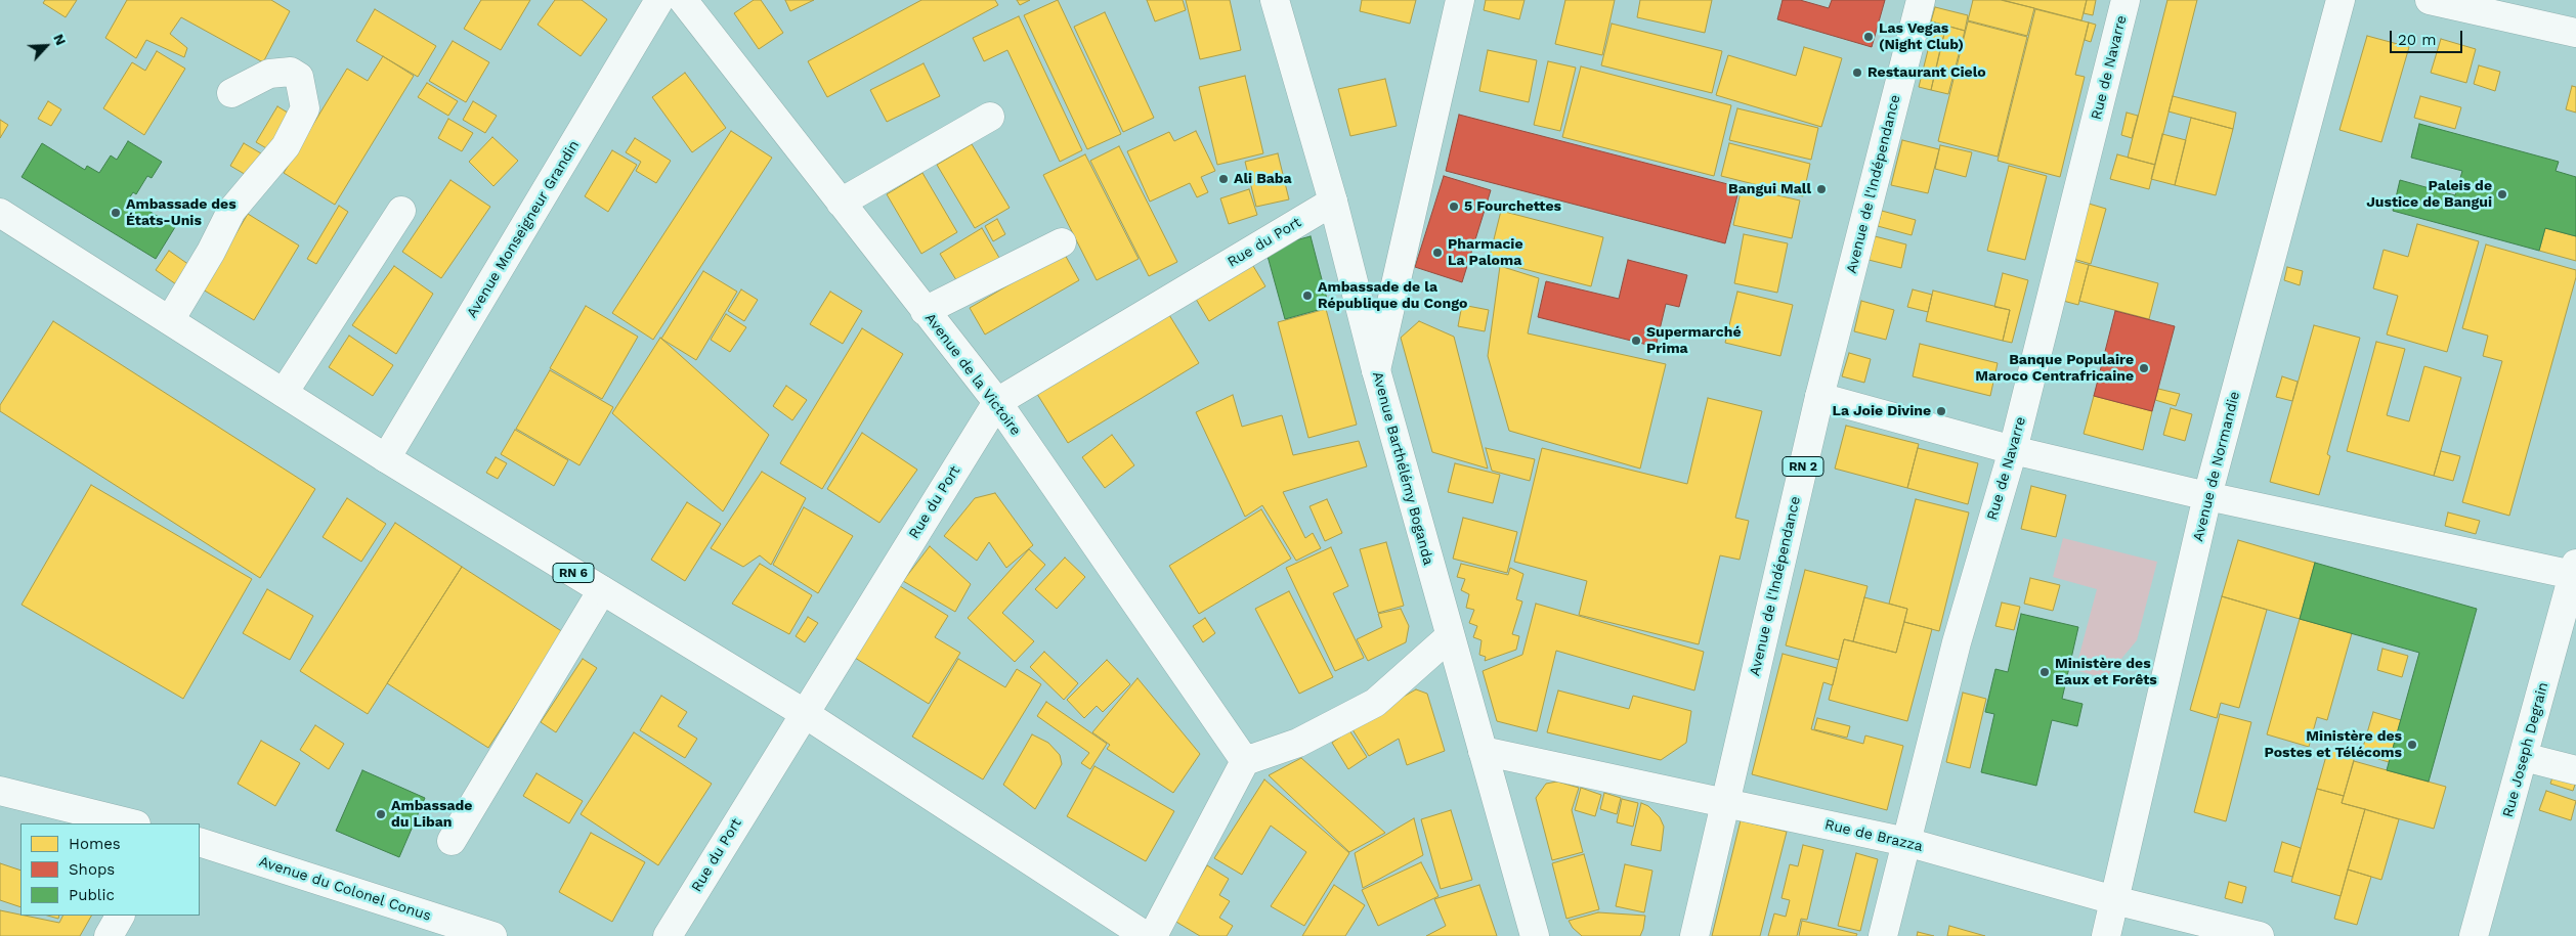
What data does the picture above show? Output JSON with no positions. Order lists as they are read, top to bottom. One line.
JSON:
{"streets":{"street":["Rue de Navarre","Avenue de l'Indépendance","Avenue Monseigneur Grandin","Rue du Port","Avenue de la Victoire","RN 2","Avenue de Normandie","Avenue Barthélémy Boganda","RN 6","Rue Joseph Degrain","Rue de Brazza","Avenue du Colonel Conus"]},"crossings":[["Rue de Navarre","Rue de Brazza"],["Avenue de l'Indépendance","Rue de Brazza"],["Avenue Monseigneur Grandin","RN 6"],["Rue du Port","Avenue de la Victoire"],["Rue du Port","Avenue Barthélémy Boganda"],["Rue du Port","RN 6"],["Avenue de Normandie","Rue de Brazza"],["Avenue Barthélémy Boganda","Rue de Brazza"]],"places":["Las Vegas (Night Club)","Restaurant Cielo","Ali Baba","Bangui Mall","Paleis de Justice de Bangui","5 Fourchettes","Ambassade des États-Unis","Pharmacie La Paloma","Ambassade de la République du Congo","Supermarché Prima","Banque Populaire Maroco Centrafricaine","La Joie Divine","Ministère des Eaux et Forêts","Ministère des Postes et Télécoms","Ambassade du Liban"],"legend":["Homes","Shops","Public"],"scale_bar":"20 m","north":"top right"}
